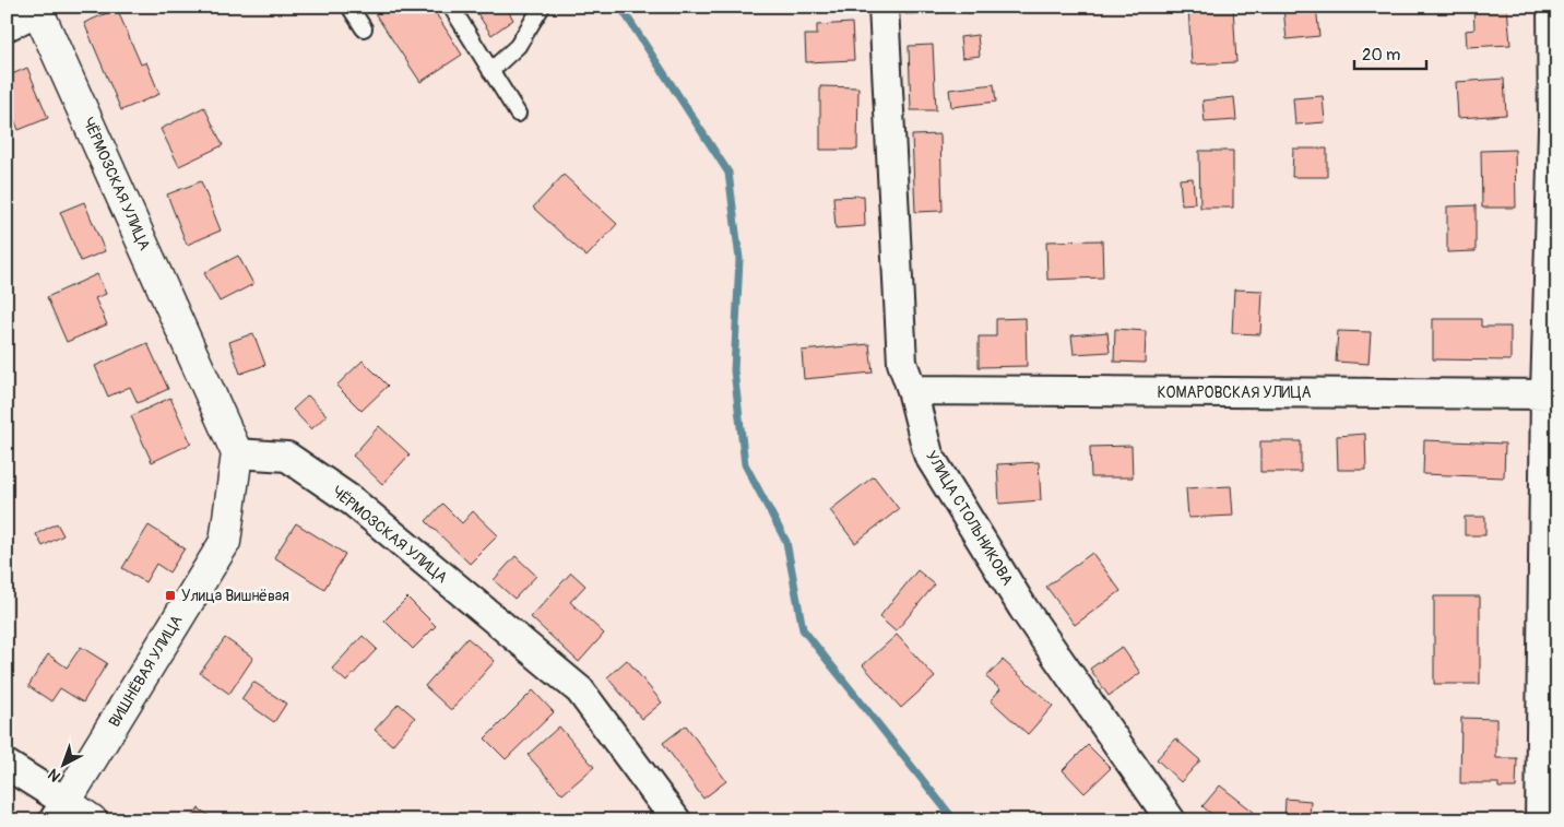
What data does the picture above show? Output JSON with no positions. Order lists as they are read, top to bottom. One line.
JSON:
{"streets":{"street":["ЧЁРМОЗСКАЯ УЛИЦА","КОМАРОВСКАЯ УЛИЦА","УЛИЦА СТОЛЬНИКОВА","ВИШНЁВАЯ УЛИЦА"]},"crossings":[["ЧЁРМОЗСКАЯ УЛИЦА","ВИШНЁВАЯ УЛИЦА"],["КОМАРОВСКАЯ УЛИЦА","УЛИЦА СТОЛЬНИКОВА"]],"places":{"transit":["Улица Вишнёвая"]},"scale_bar":"20 m","north":"bottom left"}
